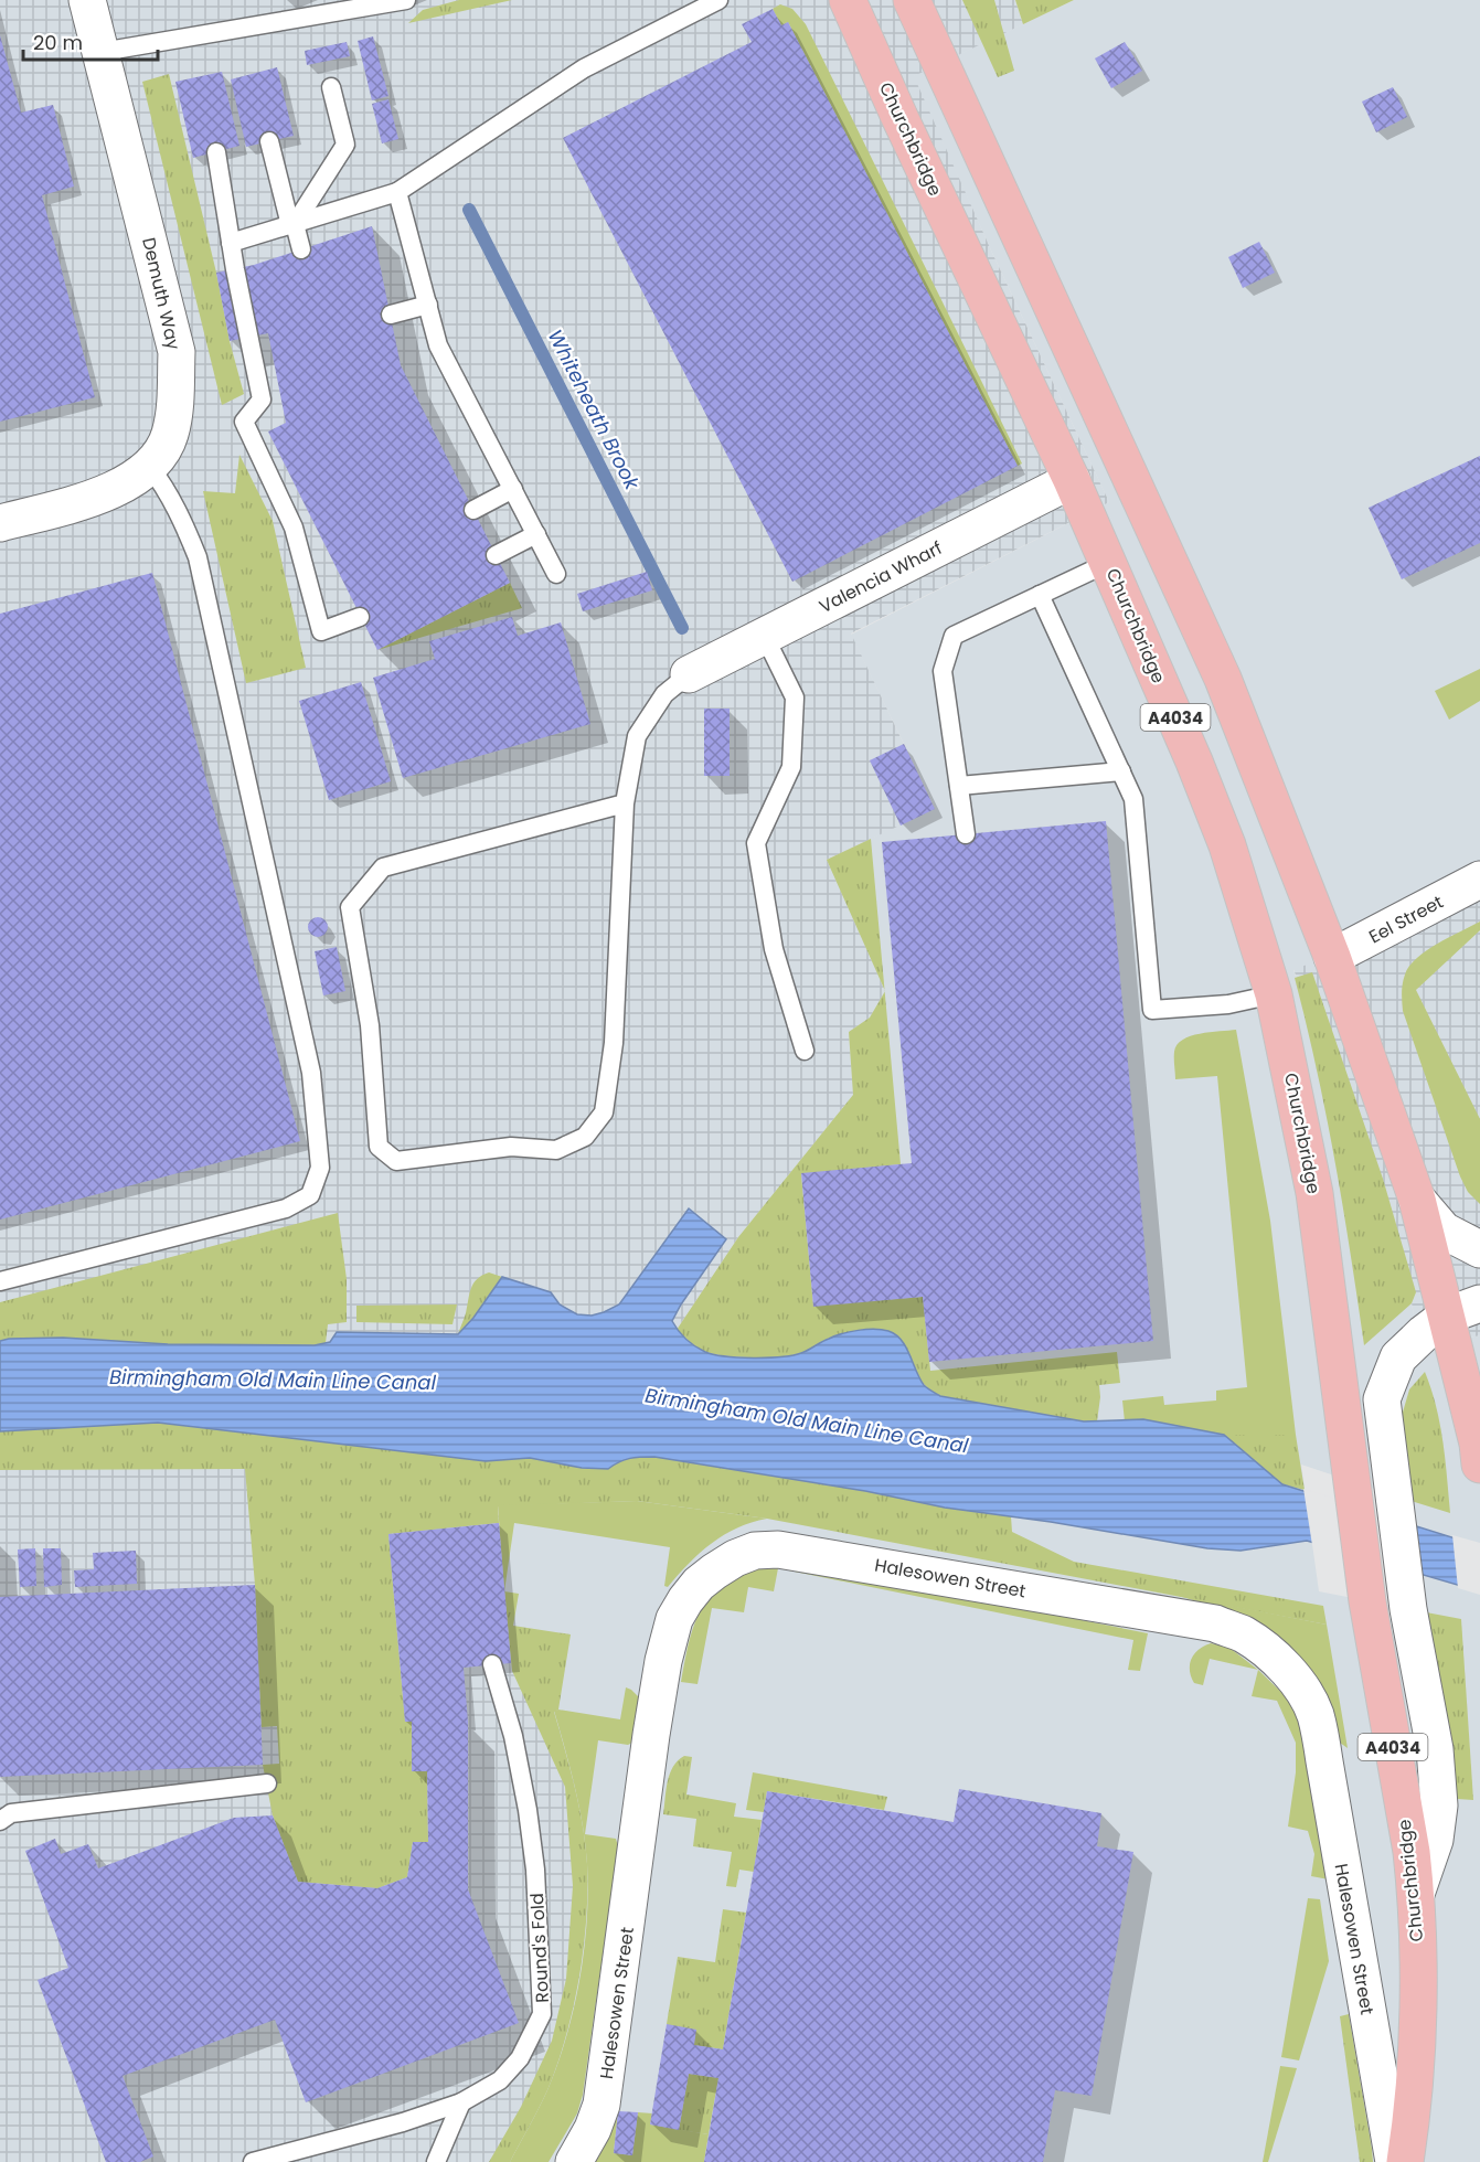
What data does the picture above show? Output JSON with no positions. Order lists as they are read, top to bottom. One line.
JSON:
{"streets":{"main road":["Churchbridge","A4034"],"street":["Demuth Way","Valencia Wharf","Eel Street","Halesowen Street"],"lane":["Round's Fold"]},"crossings":[["Churchbridge","Valencia Wharf"],["A4034","Eel Street"]],"water":["Whiteheath Brook","Birmingham Old Main Line Canal"],"scale_bar":"20 m"}
